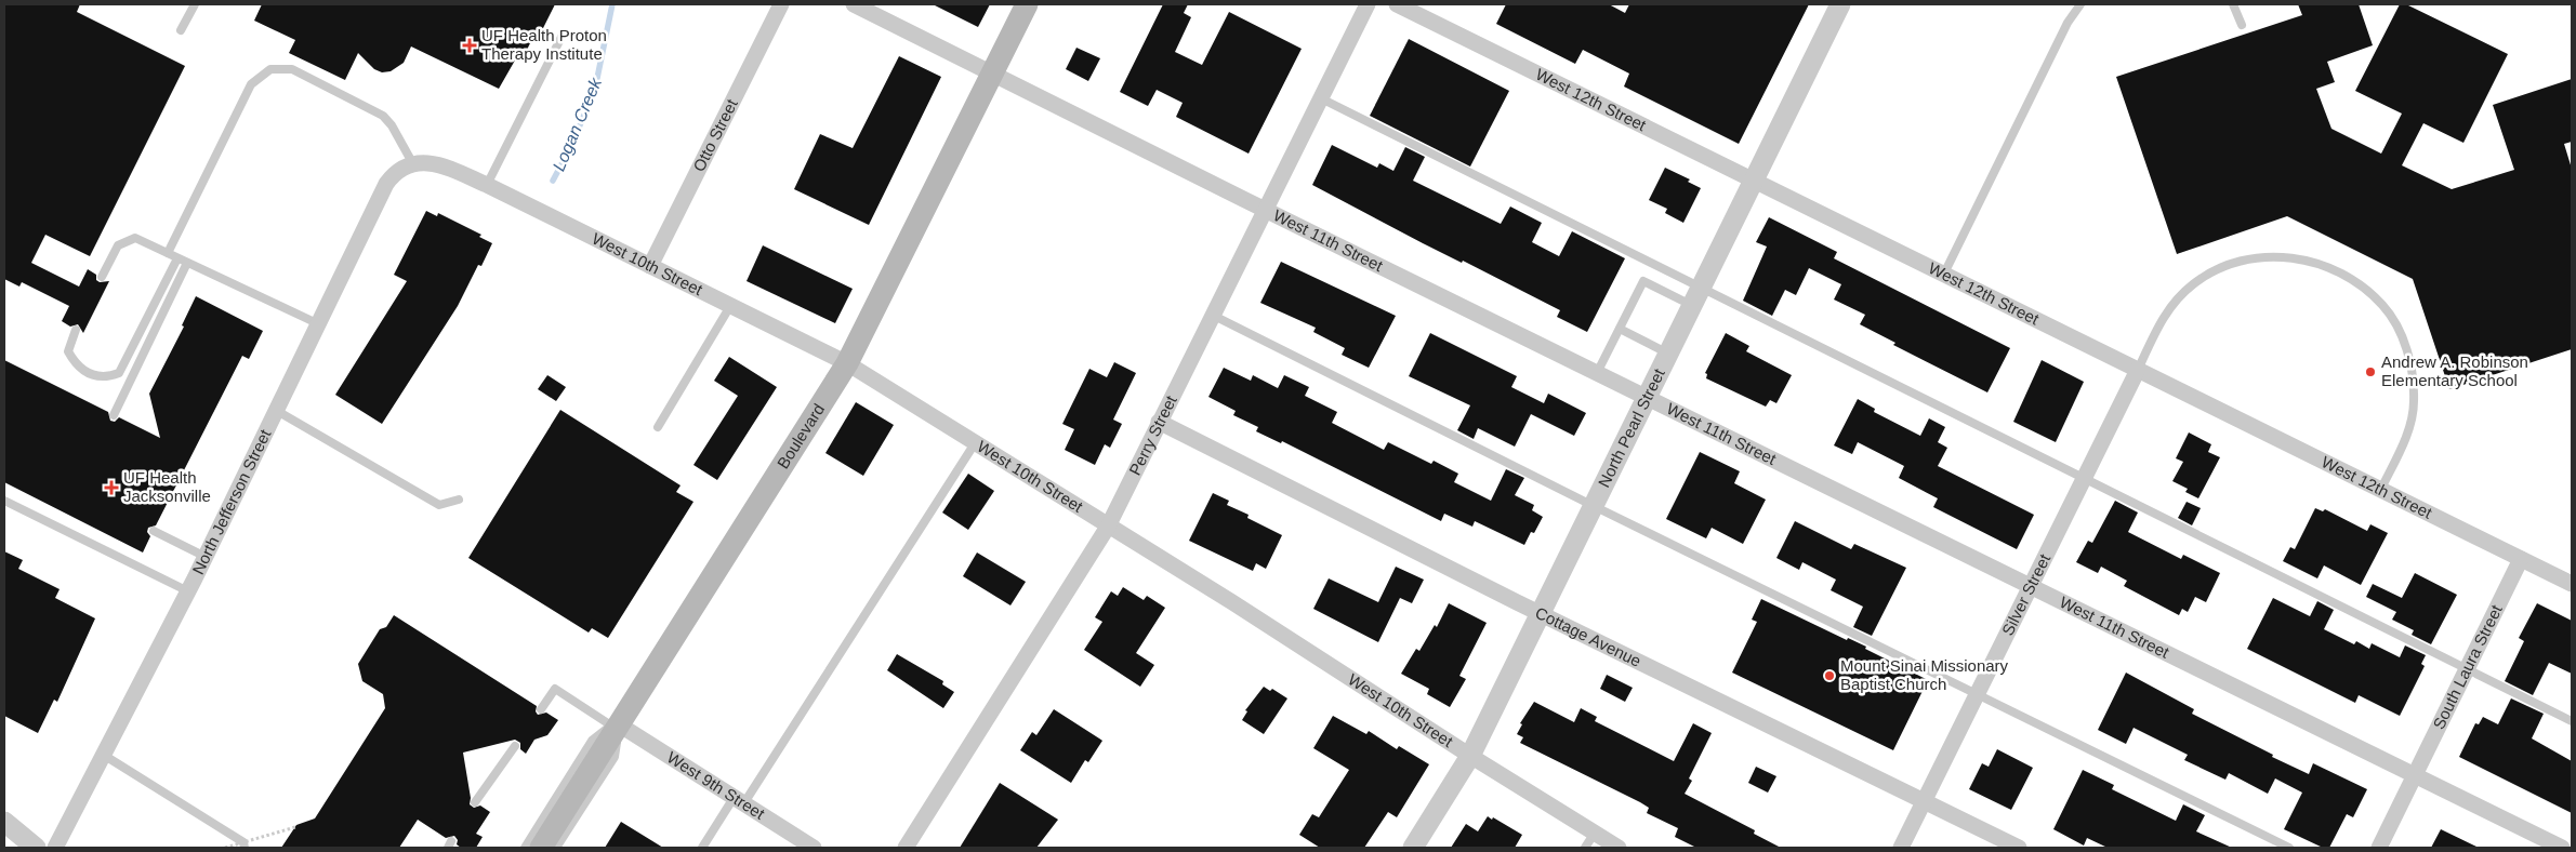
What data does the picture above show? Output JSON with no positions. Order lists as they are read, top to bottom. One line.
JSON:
{"streets":{"main road":["Boulevard"],"street":["West 12th Street","Otto Street","West 11th Street","West 10th Street","North Pearl Street","Perry Street","North Jefferson Street","Silver Street","Cottage Avenue","South Laura Street","West 9th Street"]},"crossings":[["West 12th Street","North Pearl Street"],["West 12th Street","Silver Street"],["West 12th Street","South Laura Street"],["Otto Street","West 10th Street"],["West 11th Street","North Pearl Street"],["West 11th Street","Perry Street"],["West 11th Street","Boulevard"],["West 11th Street","Silver Street"],["West 11th Street","South Laura Street"],["West 10th Street","North Pearl Street"],["West 10th Street","Perry Street"],["West 10th Street","Boulevard"],["West 10th Street","North Jefferson Street"],["North Pearl Street","Cottage Avenue"],["Perry Street","Cottage Avenue"],["Boulevard","West 9th Street"],["Silver Street","Cottage Avenue"]],"water":["Logan Creek"],"places":{"health":["UF Health Proton Therapy Institute","UF Health Jacksonville"],"other":["Andrew A. Robinson Elementary School","Mount Sinai Missionary Baptist Church"]}}
